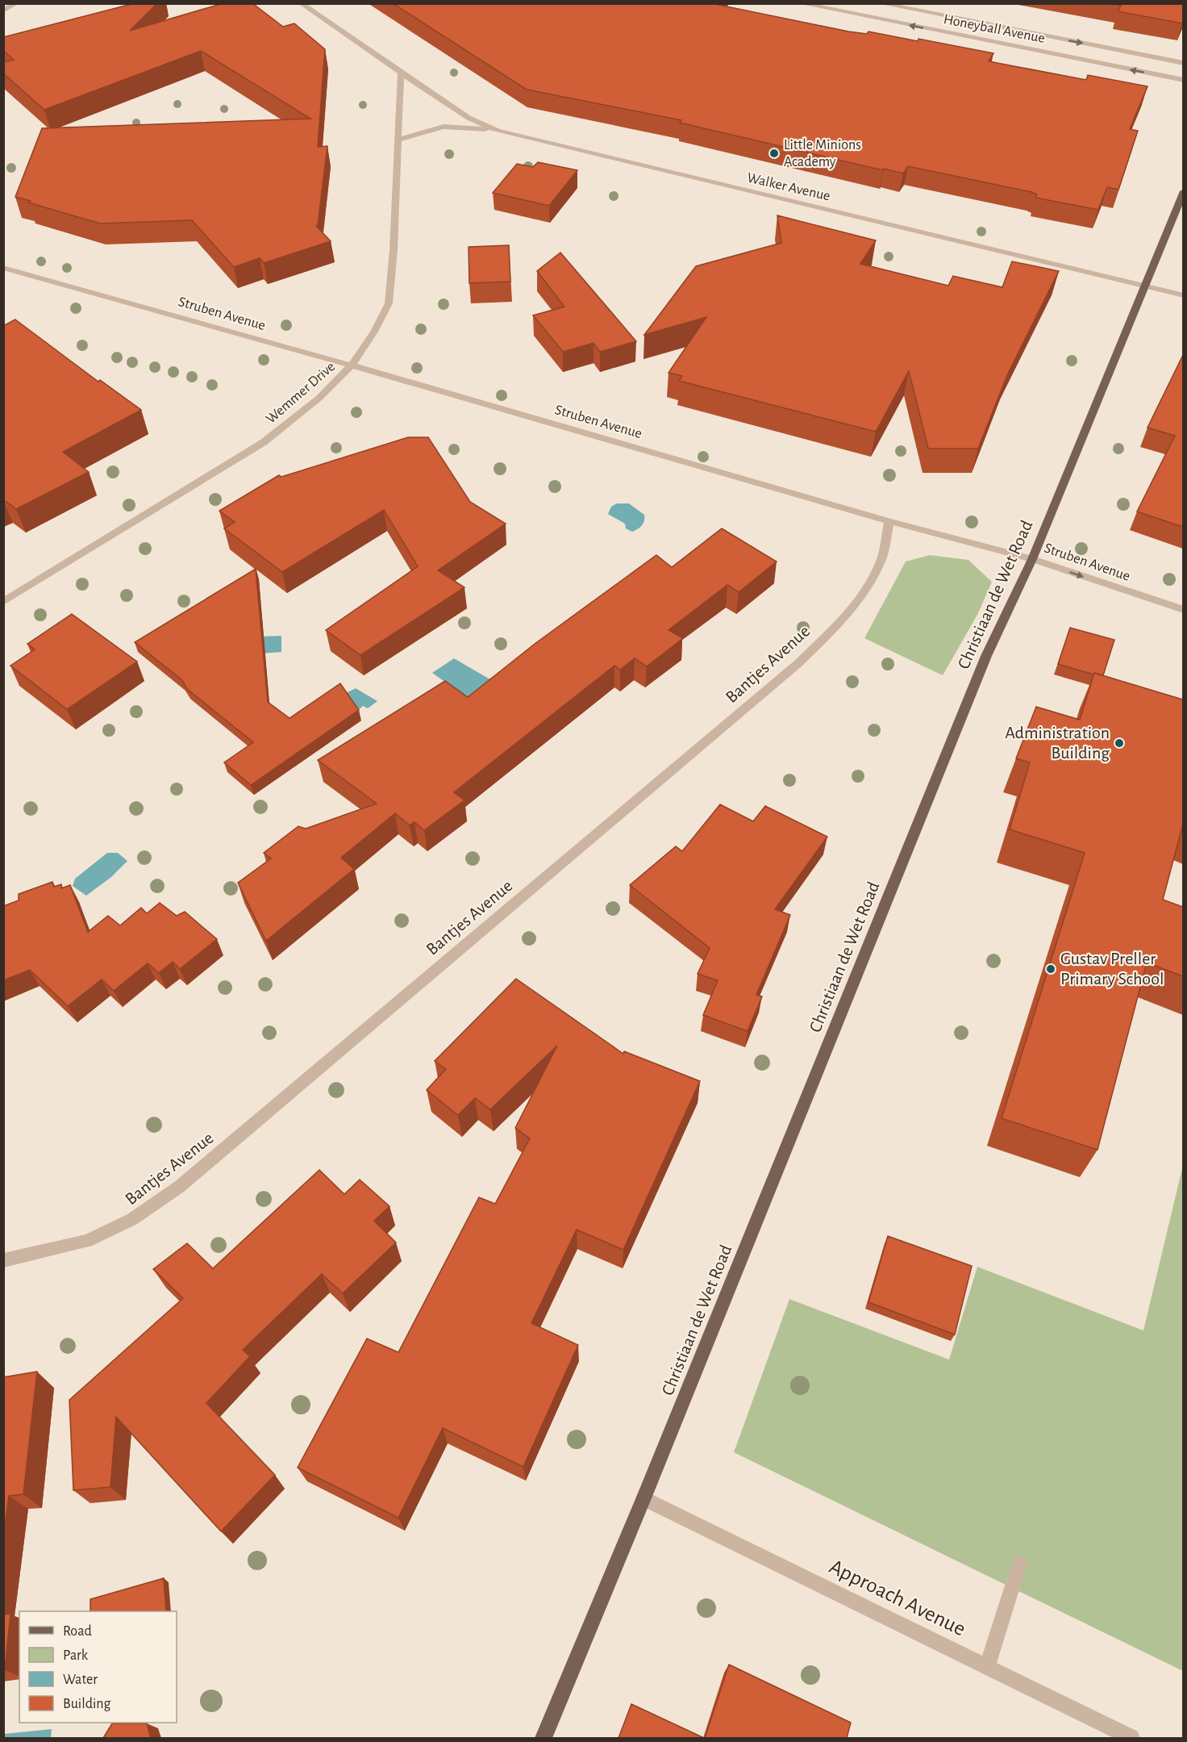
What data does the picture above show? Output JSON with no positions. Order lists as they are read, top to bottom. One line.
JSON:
{"streets":{"main road":["Christiaan de Wet Road"],"street":["Honeyball Avenue","Walker Avenue","Struben Avenue","Wemmer Drive","Bantjes Avenue","Approach Avenue"]},"crossings":[["Walker Avenue","Wemmer Drive"],["Walker Avenue","Christiaan de Wet Road"],["Struben Avenue","Wemmer Drive"],["Struben Avenue","Christiaan de Wet Road"],["Struben Avenue","Bantjes Avenue"],["Christiaan de Wet Road","Approach Avenue"]],"places":["Little Minions Academy","Administration Building","Gustav Preller Primary School"],"legend":["Road","Park","Water","Building"]}
